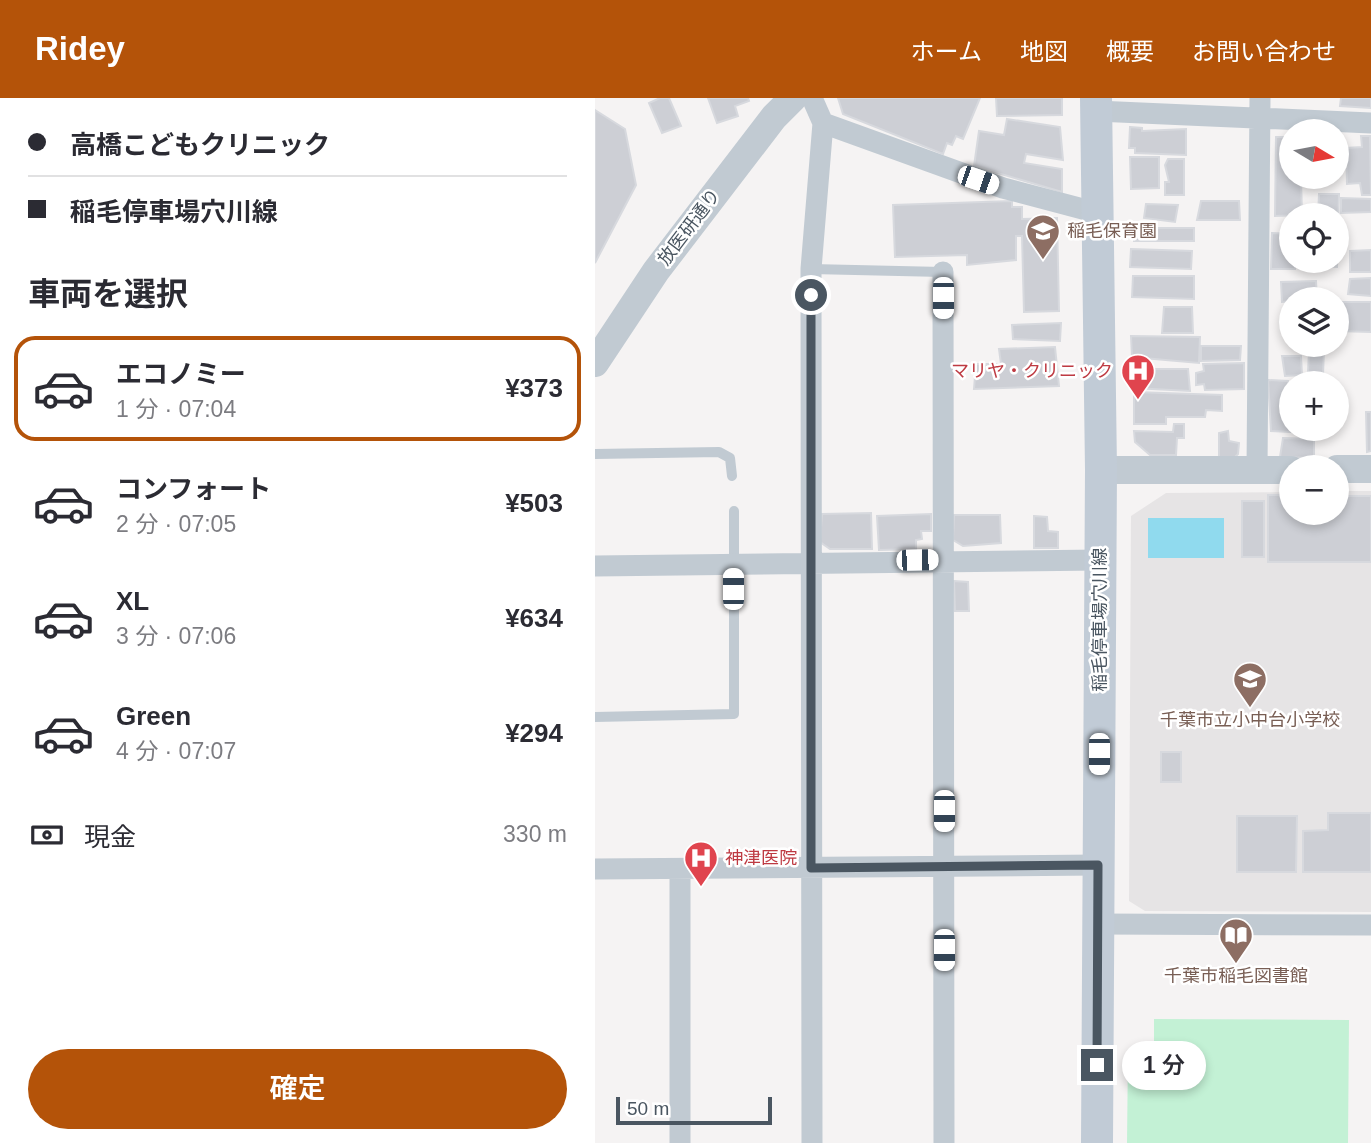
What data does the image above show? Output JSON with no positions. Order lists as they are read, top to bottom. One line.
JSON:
{"streets":{"main road":["稲毛停車場穴川線"],"street":["放医研通り"]},"places":{"school or university":["稲毛保育園","千葉市立小中台小学校"],"hospital":["マリヤ・クリニック","神津医院"],"library":["千葉市稲毛図書館"]},"scale_bar":"50 m","north":"right","page":{"header":"Ridey","nav":["ホーム","地図","概要","お問い合わせ"],"banner":["高橋こどもクリニック","稲毛停車場穴川線"],"map_buttons":["+","−"],"heading":"車両を選択","list":[{"name":"エコノミー","note":"1 分 · 07:04","value":"¥373"},{"name":"コンフォート","note":"2 分 · 07:05","value":"¥503"},{"name":"XL","note":"3 分 · 07:06","value":"¥634"},{"name":"Green","note":"4 分 · 07:07","value":"¥294"}],"pay":["現金","330 m"],"buttons":"確定","bubble":"1 分","scale":"50 m"}}
